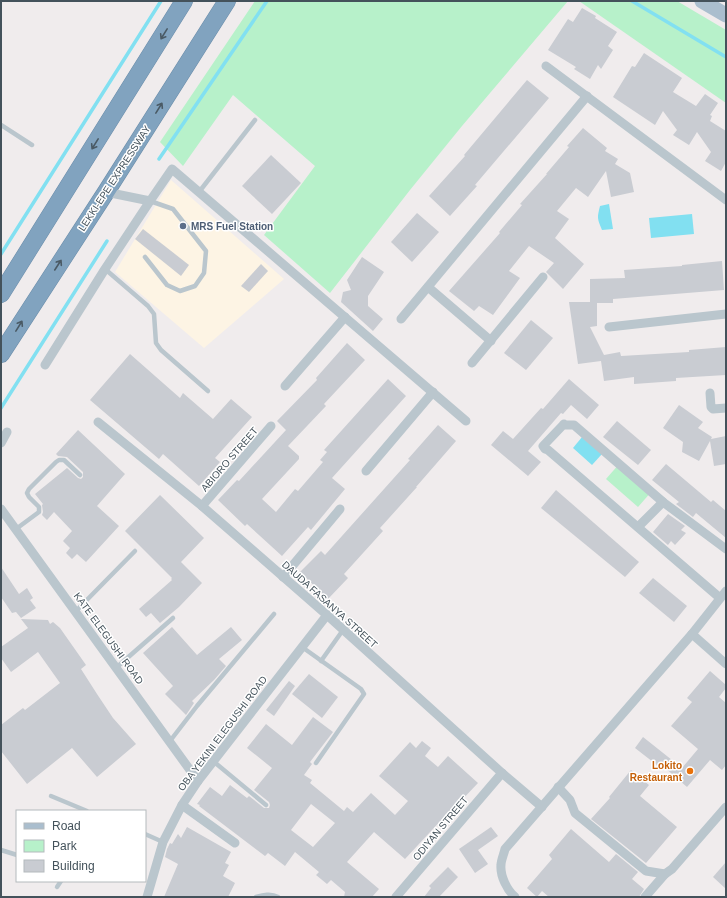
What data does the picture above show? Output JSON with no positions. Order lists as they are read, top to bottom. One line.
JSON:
{"streets":{"highway":["LEKKI-EPE EXPRESSWAY"],"street":["ABIORO STREET","DAUDA FASANYA STREET","KATE ELEGUSHI ROAD","OBA YEKINI ELEGUSHI ROAD","ODIYAN STREET"]},"crossings":[["ABIORO STREET","DAUDA FASANYA STREET"],["DAUDA FASANYA STREET","OBA YEKINI ELEGUSHI ROAD"],["DAUDA FASANYA STREET","ODIYAN STREET"],["KATE ELEGUSHI ROAD","OBA YEKINI ELEGUSHI ROAD"]],"places":["MRS Fuel Station","Lokito Restaurant"],"legend":["Road","Park","Building"]}
